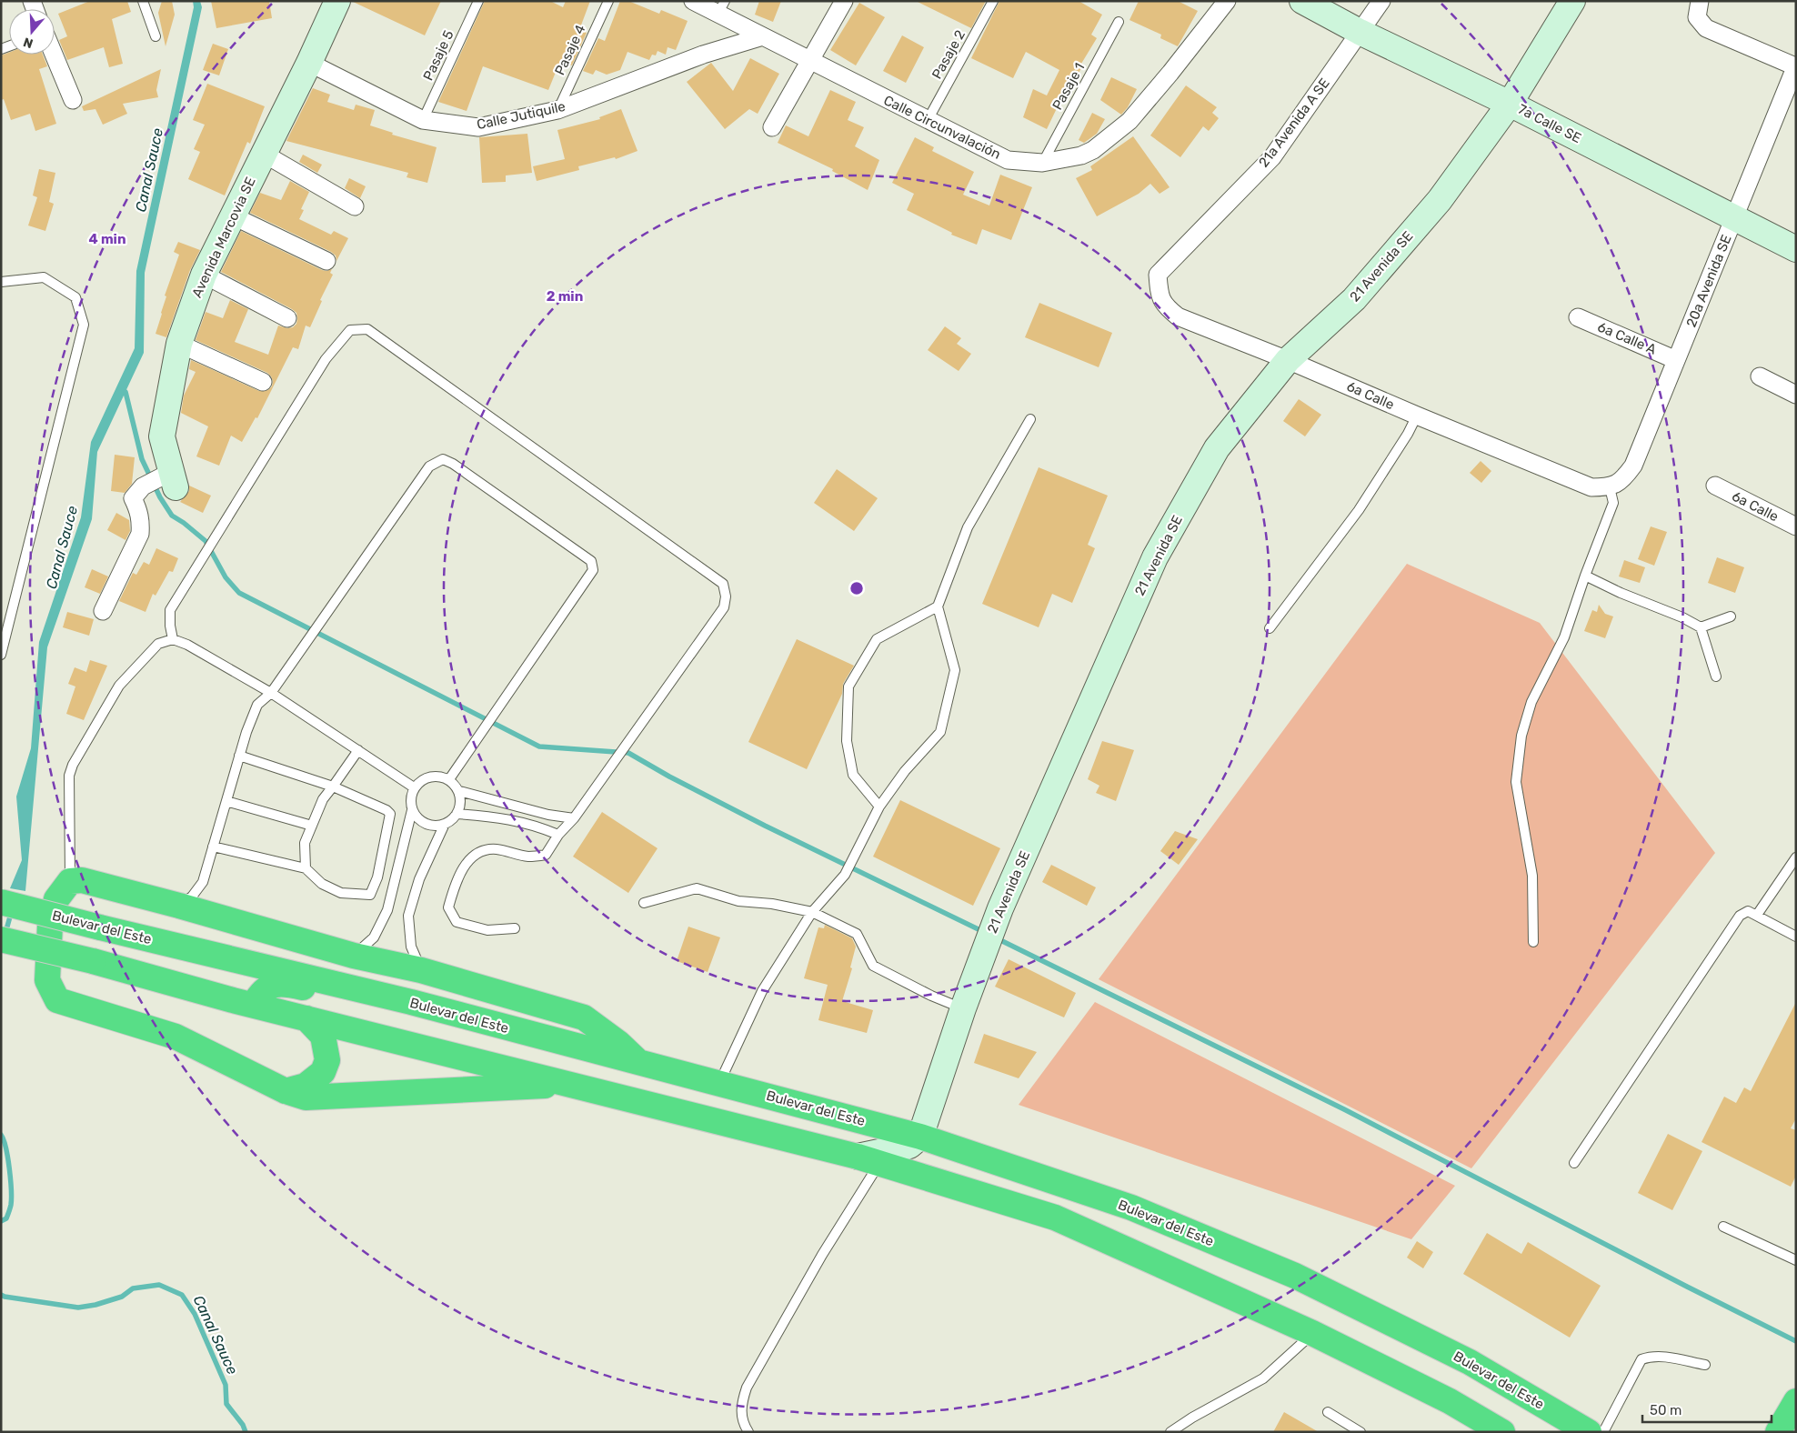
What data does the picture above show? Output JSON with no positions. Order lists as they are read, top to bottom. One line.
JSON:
{"streets":{"highway":["Bulevar del Este"],"street":["Calle Jutiquile","21a Avenida A SE","7a Calle SE","Calle Circunvalación","Avenida Marcovia SE","21 Avenida SE","20a Avenida SE","6a Calle A","6a Calle"],"lane":["Pasaje 4","Pasaje 2","Pasaje 5","Pasaje 1"]},"crossings":[["Pasaje 4","Calle Jutiquile"],["Pasaje 2","Calle Circunvalación"],["Pasaje 5","Calle Jutiquile"],["Pasaje 1","Calle Circunvalación"],["Calle Jutiquile","Calle Circunvalación"],["Calle Jutiquile","Avenida Marcovia SE"],["21a Avenida A SE","7a Calle SE"],["21a Avenida A SE","6a Calle"],["7a Calle SE","21 Avenida SE"],["7a Calle SE","20a Avenida SE"],["21 Avenida SE","6a Calle"],["21 Avenida SE","Bulevar del Este"],["20a Avenida SE","6a Calle A"],["20a Avenida SE","6a Calle"]],"water":["Canal Sauce"],"scale_bar":"50 m","north":"bottom","rings":["4 min","2 min"]}
